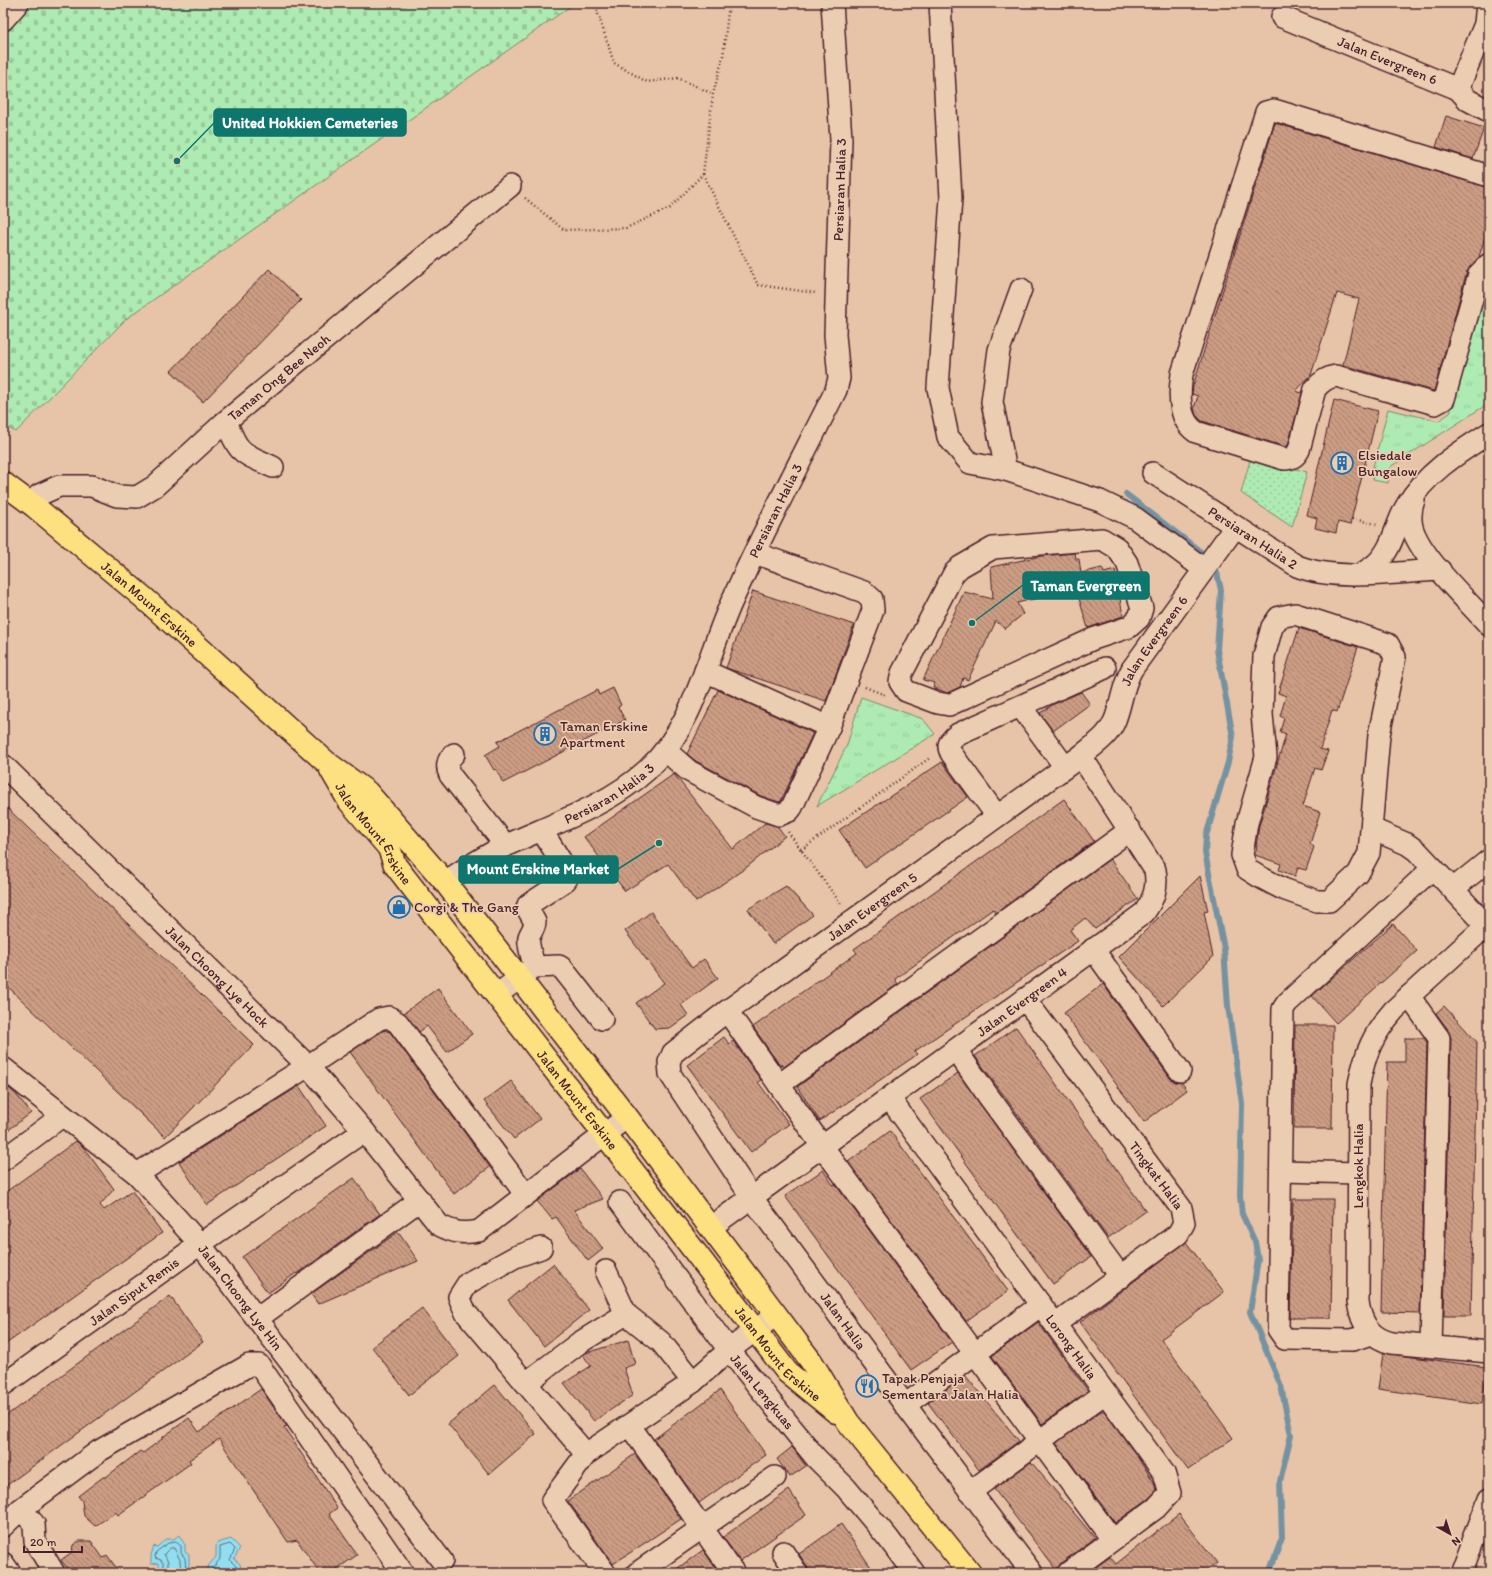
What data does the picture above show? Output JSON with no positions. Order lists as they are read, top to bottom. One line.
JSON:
{"streets":{"main road":["Jalan Mount Erskine"],"street":["Jalan Evergreen 6","Persiaran Halia 3","Taman Ong Bee Neoh","Persiaran Halia 2","Jalan Evergreen 5","Jalan Choong Lye Hock","Jalan Evergreen 4","Lengkok Halia","Tingkat Halia","Jalan Siput Remis","Jalan Choong Lye Hin","Jalan Halia","Lorong Halia","Jalan Lengkuas"]},"crossings":[["Jalan Evergreen 6","Persiaran Halia 2"],["Jalan Evergreen 6","Jalan Evergreen 5"],["Jalan Evergreen 6","Jalan Evergreen 4"],["Persiaran Halia 3","Jalan Mount Erskine"],["Taman Ong Bee Neoh","Jalan Mount Erskine"],["Jalan Mount Erskine","Jalan Choong Lye Hock"],["Jalan Mount Erskine","Jalan Evergreen 4"],["Jalan Evergreen 5","Jalan Evergreen 4"],["Jalan Evergreen 5","Jalan Halia"],["Jalan Choong Lye Hock","Jalan Siput Remis"],["Jalan Evergreen 4","Tingkat Halia"],["Jalan Evergreen 4","Jalan Halia"],["Jalan Evergreen 4","Lorong Halia"],["Tingkat Halia","Lorong Halia"],["Jalan Siput Remis","Jalan Choong Lye Hin"]],"places":{"other":["United Hokkien Cemeteries","Taman Evergreen","Mount Erskine Market"],"building":["Elsiedale Bungalow","Taman Erskine Apartment"],"shop":["Corgi & The Gang"],"restaurant":["Tapak Penjaja Sementara Jalan Halia"]},"scale_bar":"20 m","north":"bottom right"}
